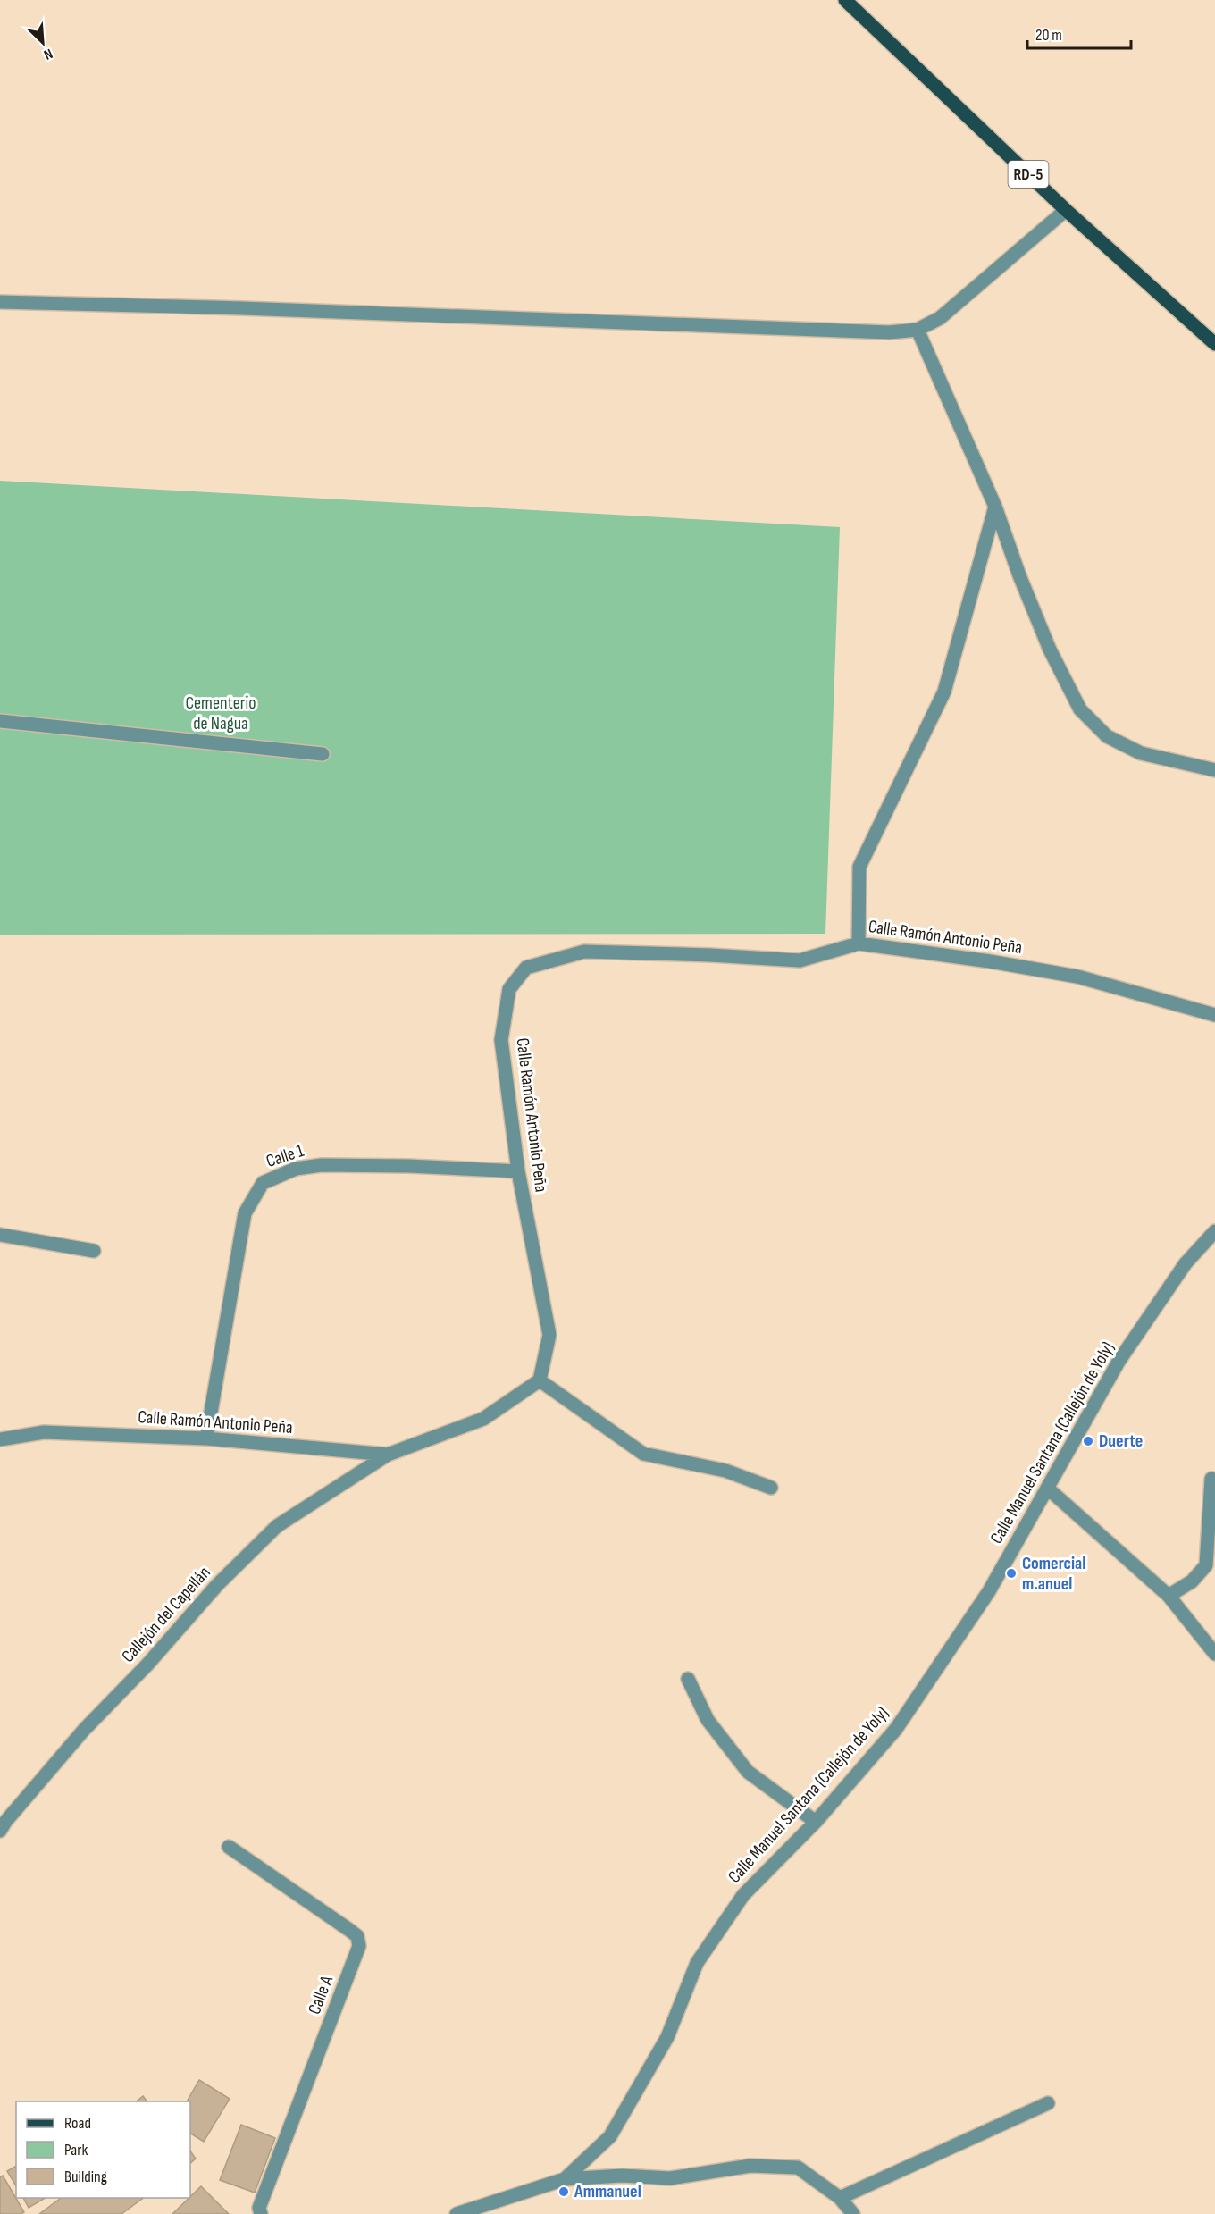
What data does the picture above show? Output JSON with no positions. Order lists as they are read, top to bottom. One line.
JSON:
{"streets":{"main road":["RD-5"],"street":["Calle Ramón Antonio Peña","Calle 1","Calle Manuel Santana (Callejón de Yoly)","Callejón del Capellán","Calle A"]},"crossings":[["Calle Ramón Antonio Peña","Calle 1"],["Calle Ramón Antonio Peña","Callejón del Capellán"]],"parks":["Cementerio de Nagua"],"places":["Duerte","Comercial m.anuel","Ammanuel"],"legend":["Road","Park","Building"],"scale_bar":"20 m","north":"bottom right"}
